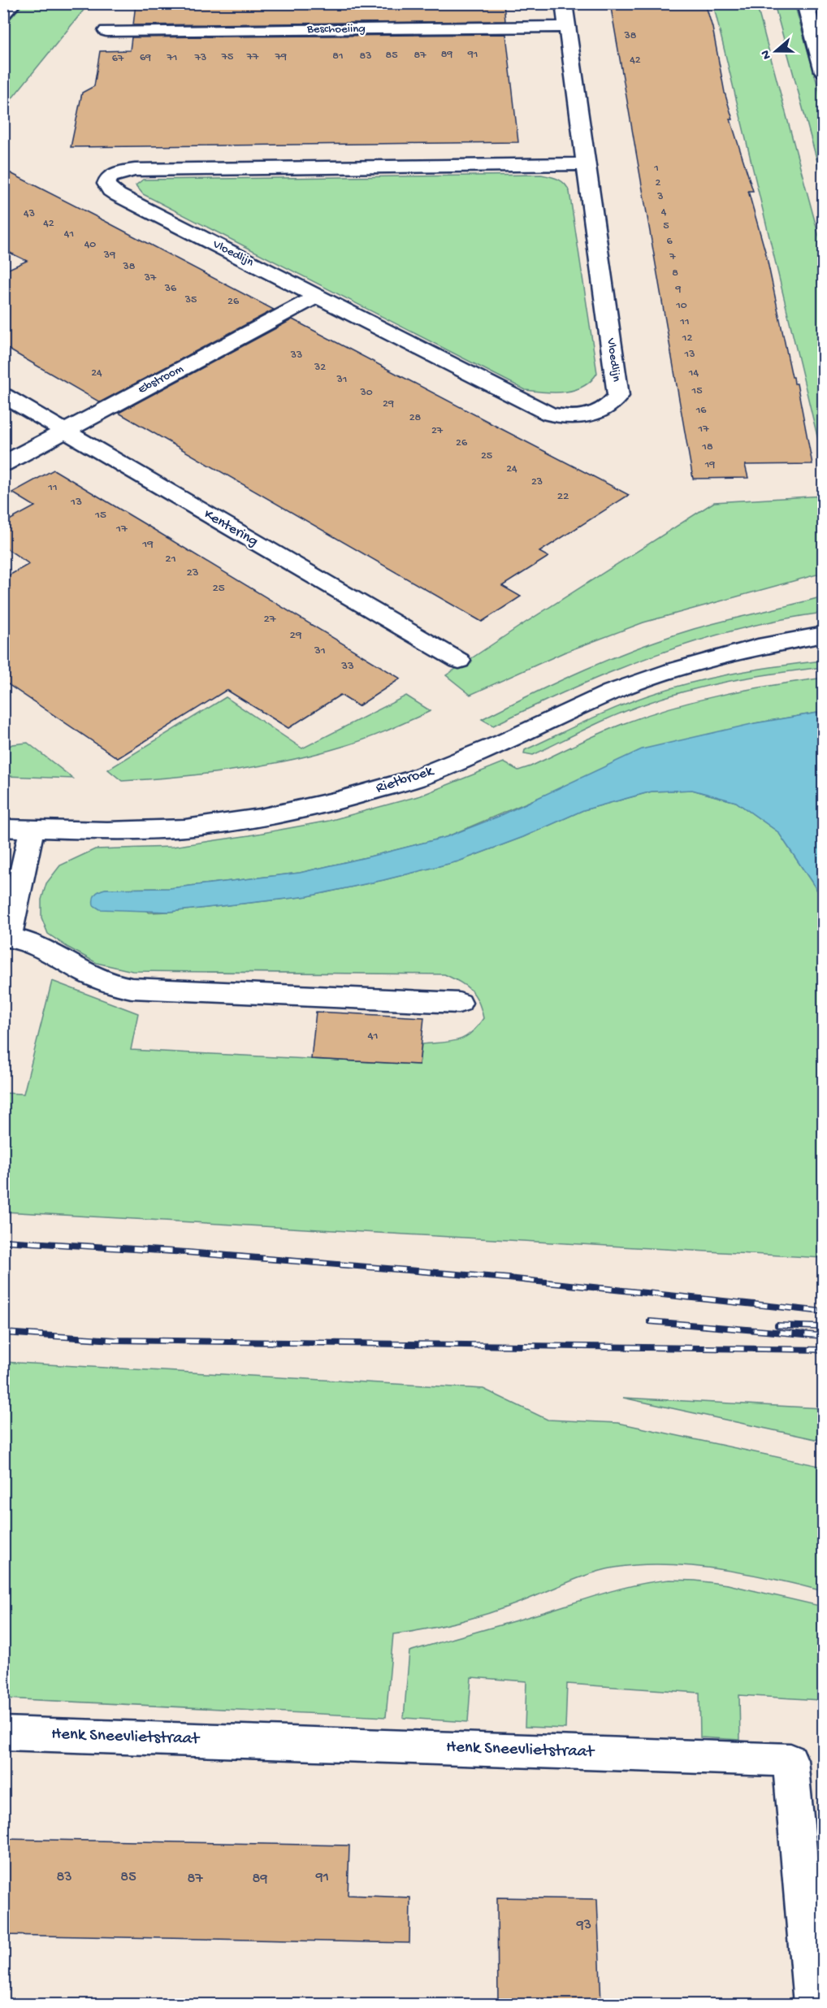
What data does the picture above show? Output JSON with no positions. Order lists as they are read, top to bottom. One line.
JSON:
{"streets":{"street":["Beschoeiing","Vloedlijn","Ebstroom","Kentering","Rietbroek","Henk Sneevlietstraat"]},"crossings":[["Vloedlijn","Ebstroom"],["Ebstroom","Kentering"]],"house_numbers":["38","89","91","85","87","81","83","75","77","79","69","71","73","67","42","1","2","3","4","43","42","5","41","6","40","39","7","38","8","37","36","9","35","26","10","11","12","13","33","32","24","14","31","15","30","29","16","28","17","27","26","18","25","19","24","23","11","22","13","15","17","19","21","23","25","27","29","31","33","41","83","85","91","87","89","93"],"north":"left"}
